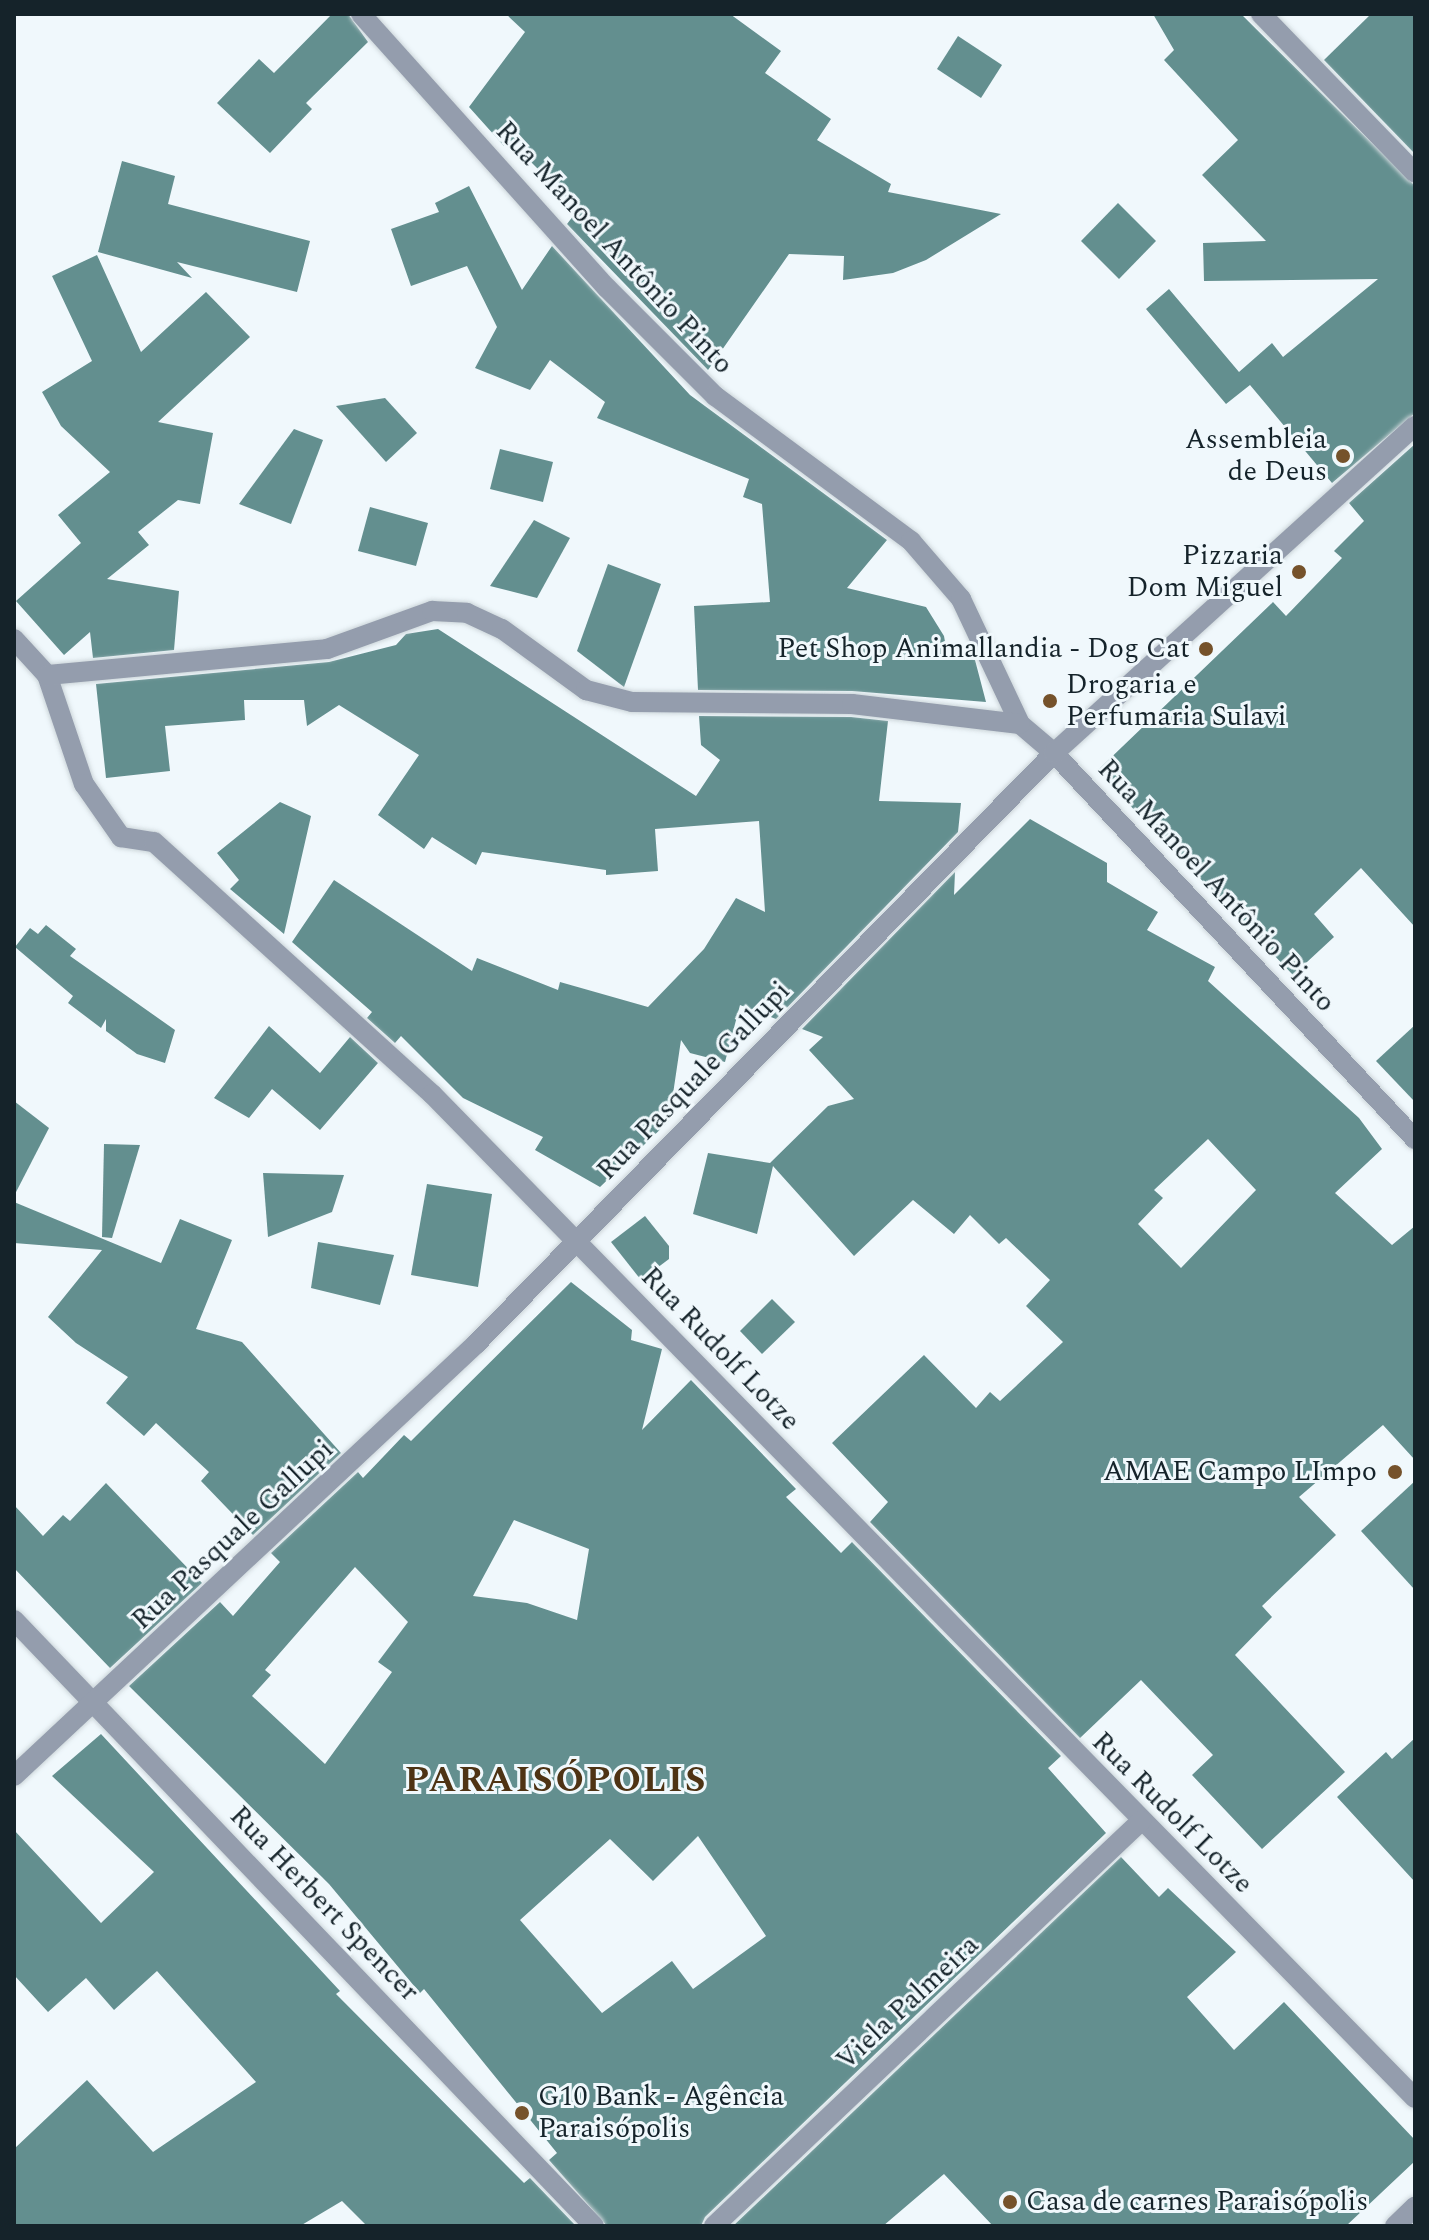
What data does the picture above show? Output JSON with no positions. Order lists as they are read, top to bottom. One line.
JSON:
{"streets":{"street":["Rua Manoel Antônio Pinto","Rua Pasquale Gallupi","Rua Rudolf Lotze","Rua Herbert Spencer","Viela Palmeira"]},"crossings":[["Rua Manoel Antônio Pinto","Rua Pasquale Gallupi"],["Rua Pasquale Gallupi","Rua Rudolf Lotze"],["Rua Pasquale Gallupi","Rua Herbert Spencer"],["Rua Rudolf Lotze","Viela Palmeira"]],"districts":["PARAISÓPOLIS"],"places":["Assembleia de Deus","Pizzaria Dom Miguel","Pet Shop Animallandia - Dog Cat","Drogaria e Perfumaria Sulavi","AMAE Campo LImpo","G10 Bank - Agência Paraisópolis","Casa de carnes Paraisópolis"]}
